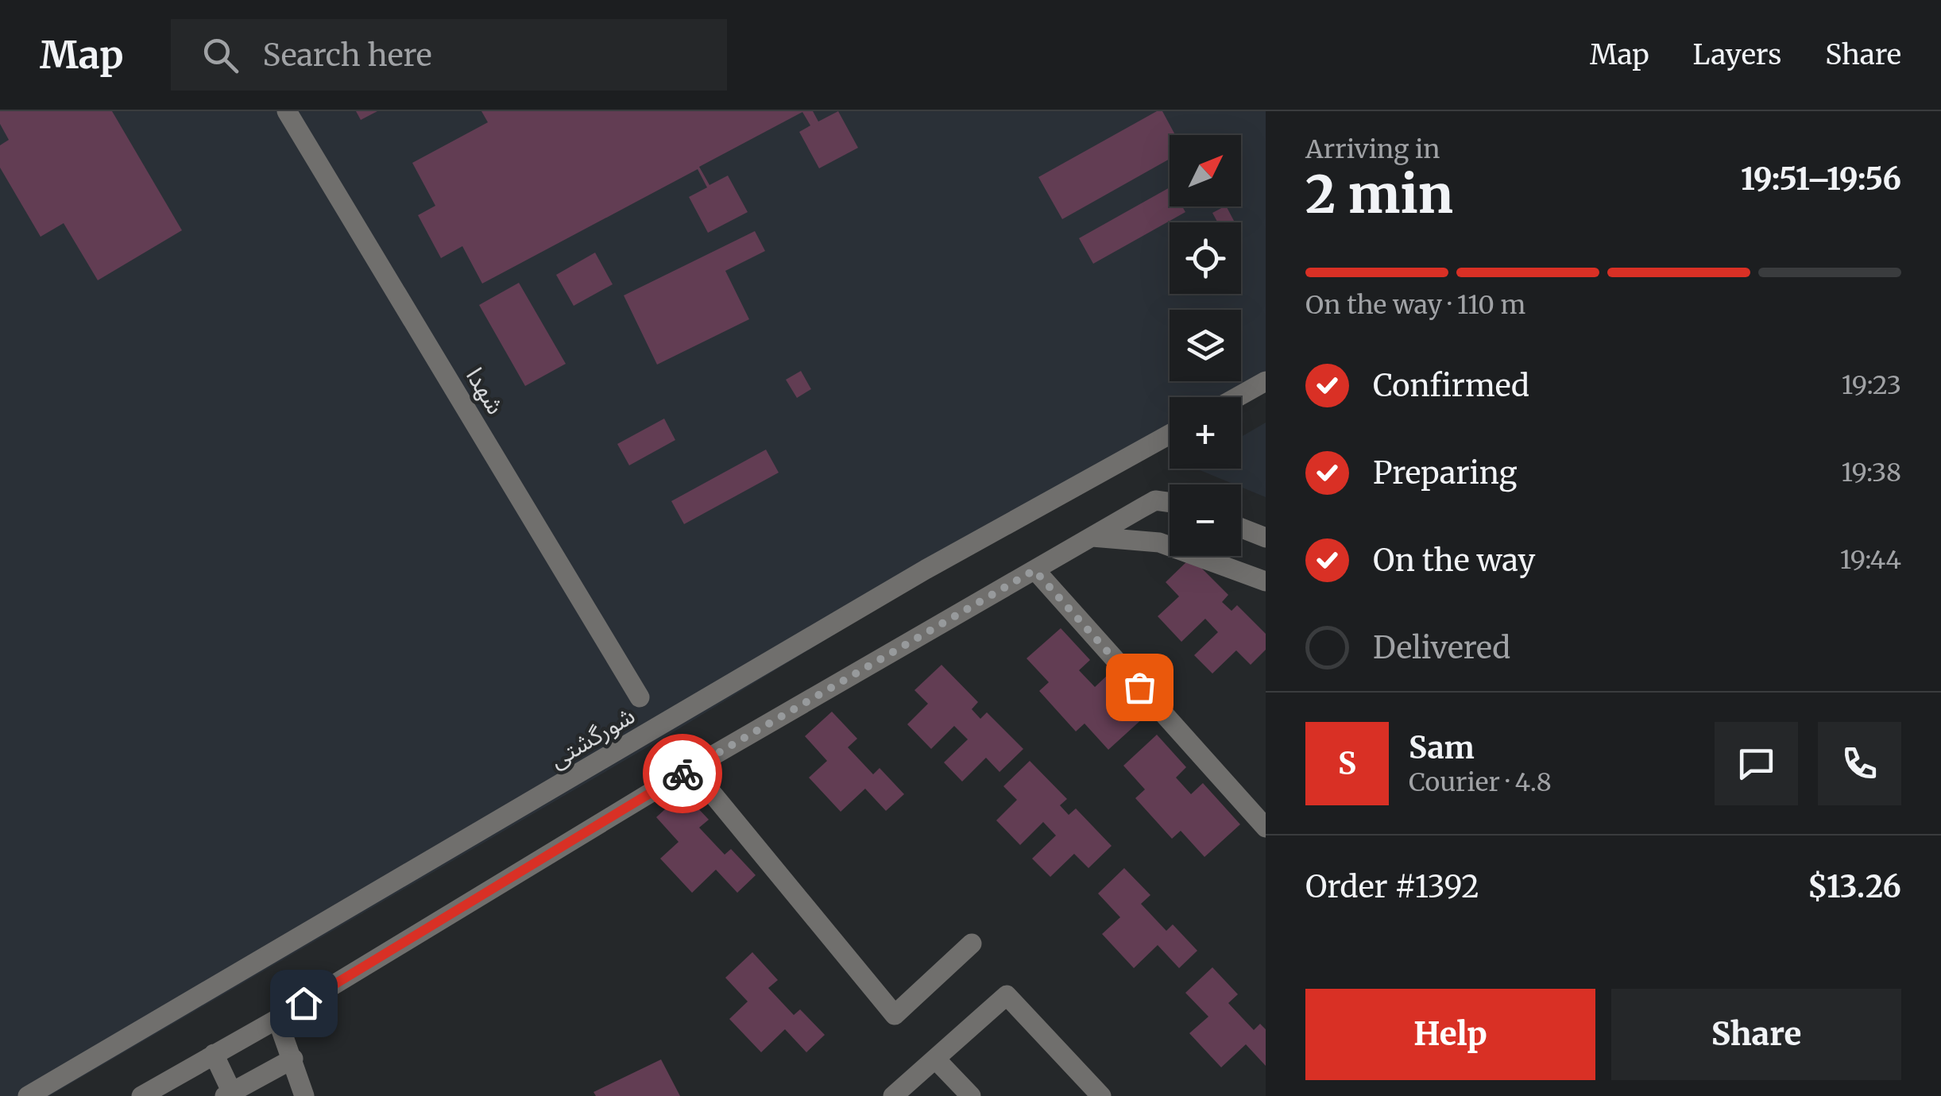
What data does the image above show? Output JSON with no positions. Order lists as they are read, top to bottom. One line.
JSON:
{"streets":{"street":["شهدا","شورگشتی"]},"north":"top right","page":{"header":"Map","search":"Search here","nav":["Map","Layers","Share"],"heading":["2 min","Arriving in","19:51–19:56"],"panel":["Sam","Courier · 4.8","Order #1392","$13.26"],"map_buttons":["+","−"],"bar":"On the way · 110 m","list":[["Confirmed","19:23"],["Preparing","19:38"],["On the way","19:44"],"Delivered"],"round":"S","buttons":["Help","Share"]}}
